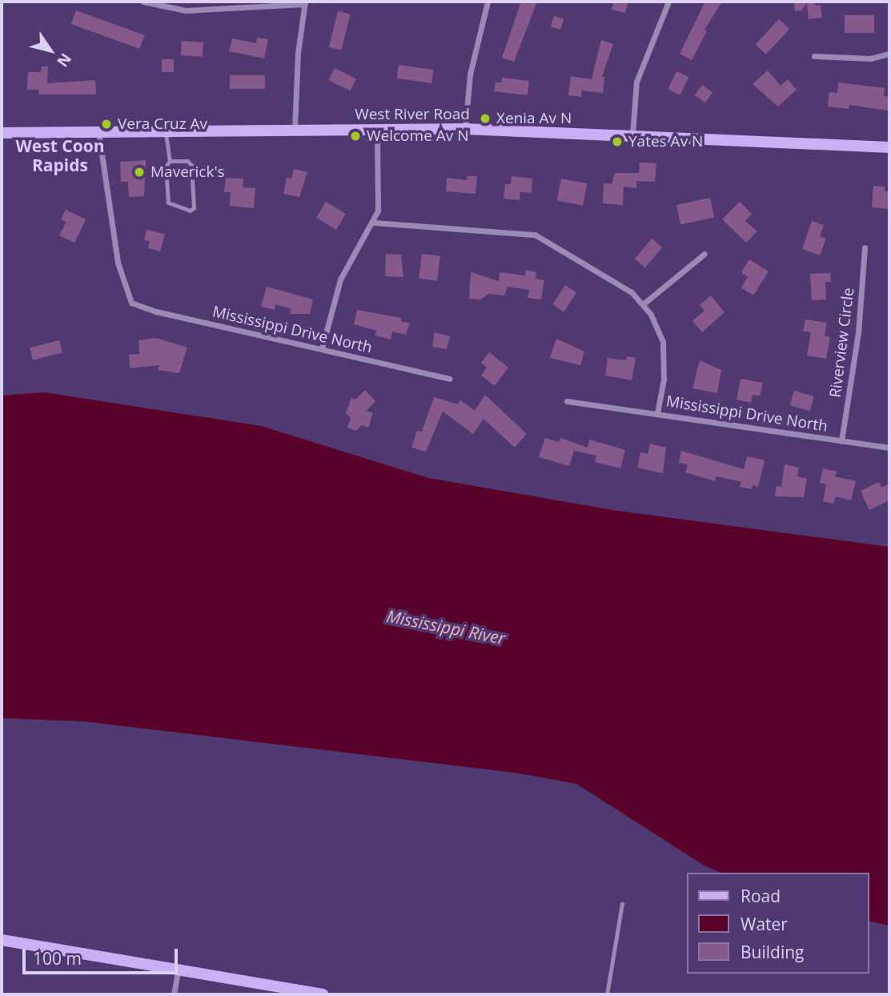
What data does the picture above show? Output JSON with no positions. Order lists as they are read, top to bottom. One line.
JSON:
{"streets":{"main road":["West River Road"],"street":["Mississippi Drive North","Riverview Circle"]},"crossings":[["West River Road","Mississippi Drive North"],["Mississippi Drive North","Riverview Circle"]],"districts":["West Coon Rapids"],"water":["Mississippi River"],"places":["Xenia Av N","Vera Cruz Av","Welcome Av N","Yates Av N","Maverick's"],"legend":["Road","Water","Building"],"scale_bar":"100 m","north":"bottom right"}
